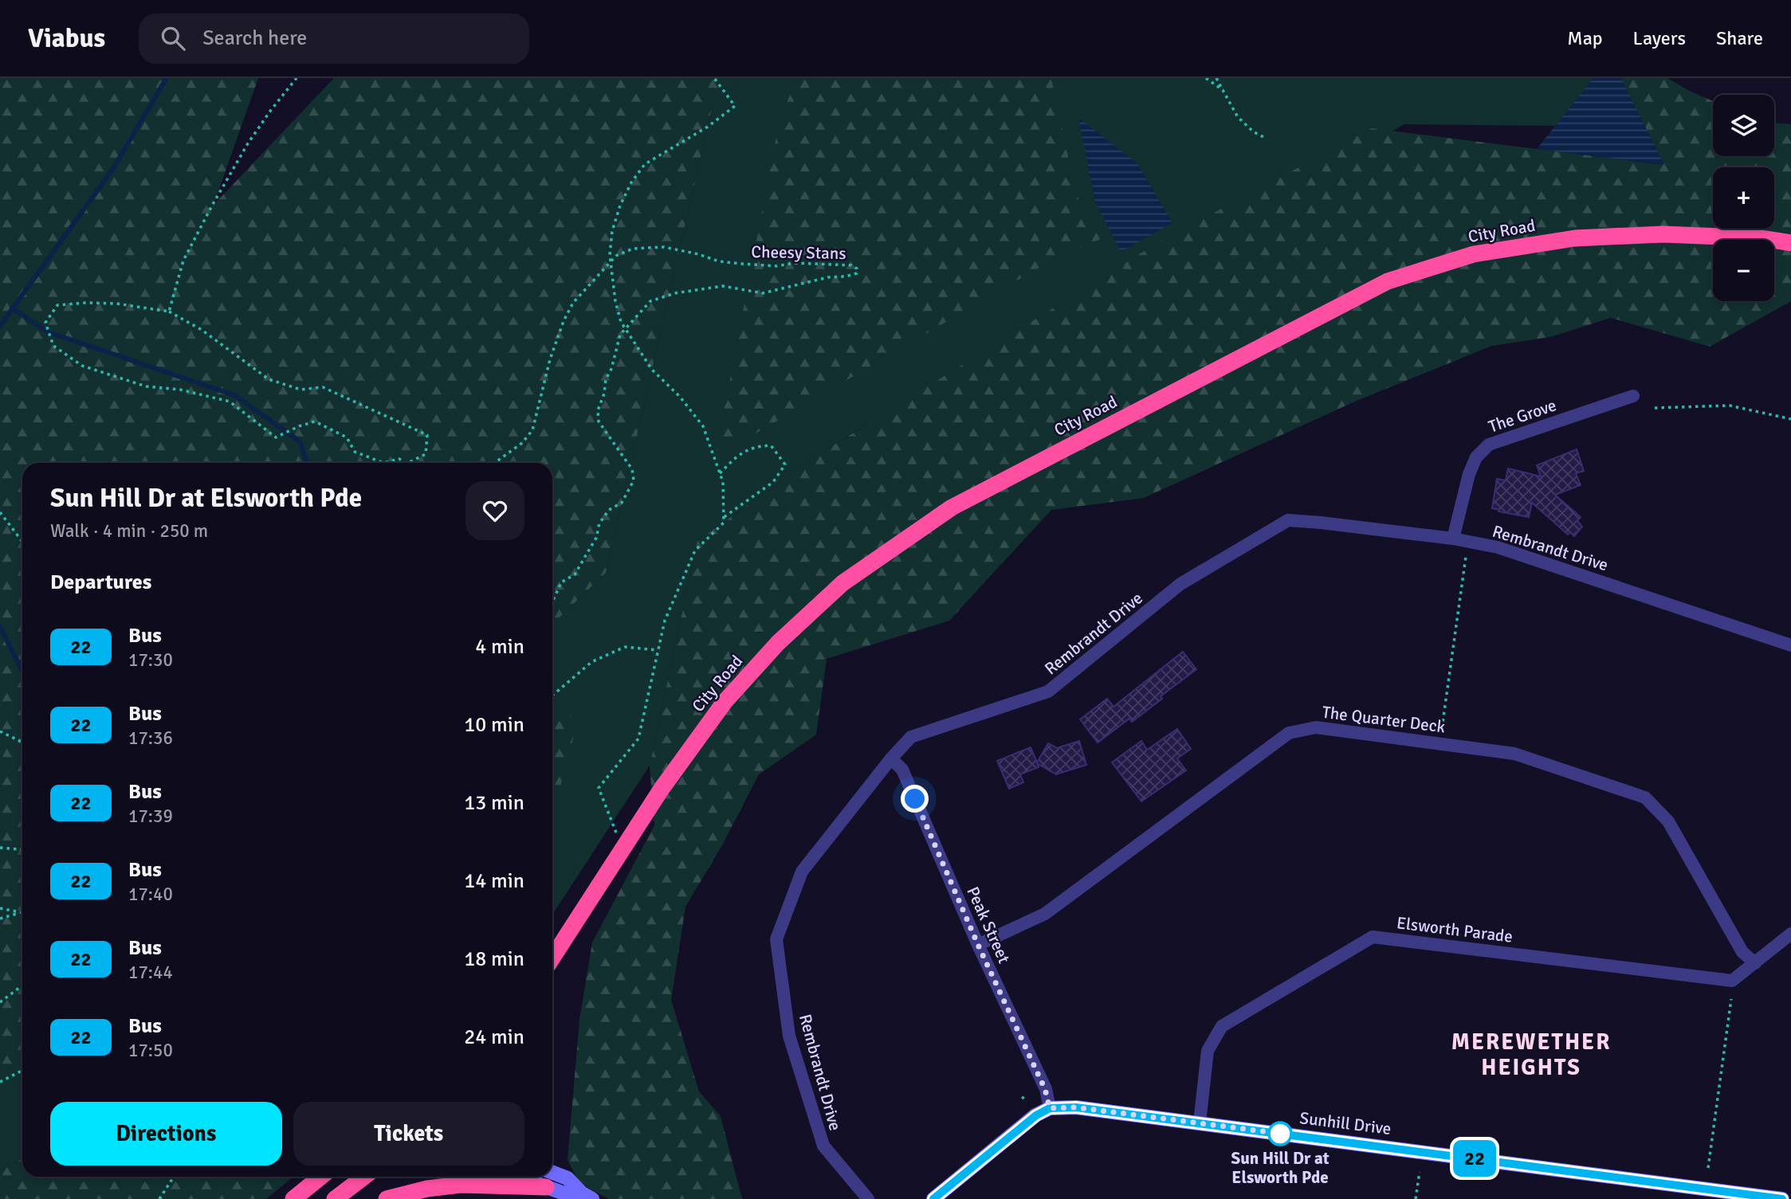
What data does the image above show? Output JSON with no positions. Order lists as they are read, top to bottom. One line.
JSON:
{"streets":{"highway":["City Road"],"street":["The Grove","Rembrandt Drive","The Quarter Deck","Peak Street","Elsworth Parade","Sunhill Drive"],"path":["Cheesy Stans"]},"crossings":[["The Grove","Rembrandt Drive"],["Rembrandt Drive","Peak Street"],["The Quarter Deck","Peak Street"],["The Quarter Deck","Elsworth Parade"],["Peak Street","Sunhill Drive"],["Elsworth Parade","Sunhill Drive"]],"districts":["MEREWETHER HEIGHTS"],"places":["Sun Hill Dr at Elsworth Pde"],"lines":["bus line 22"],"page":{"header":"Viabus","search":"Search here","nav":["Map","Layers","Share"],"on_map":"22","map_buttons":["+","−"],"heading":[["Sun Hill Dr at Elsworth Pde","Walk · 4 min · 250 m"],"Departures"],"list":[{"mark":"22","name":"Bus","note":"17:30","value":"4 min"},{"mark":"22","name":"Bus","note":"17:36","value":"10 min"},{"mark":"22","name":"Bus","note":"17:39","value":"13 min"},{"mark":"22","name":"Bus","note":"17:40","value":"14 min"},{"mark":"22","name":"Bus","note":"17:44","value":"18 min"},{"mark":"22","name":"Bus","note":"17:50","value":"24 min"}],"buttons":["Directions","Tickets"]}}
